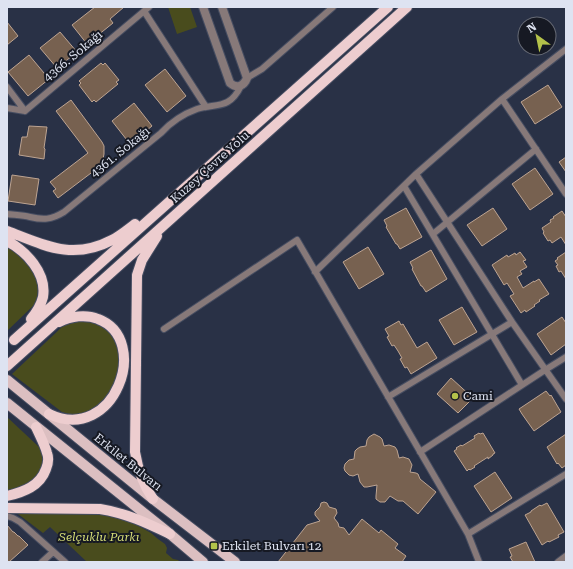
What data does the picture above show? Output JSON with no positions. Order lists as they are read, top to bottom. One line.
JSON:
{"streets":{"highway":["Kuzey Çevre Yolu"],"main road":["Erkilet Bulvarı"],"street":["4366. Sokağı","4361. Sokağı"]},"parks":["Selçuklu Parkı"],"places":{"other":["Cami"],"transit":["Erkilet Bulvarı 12"]},"north":"top left"}
